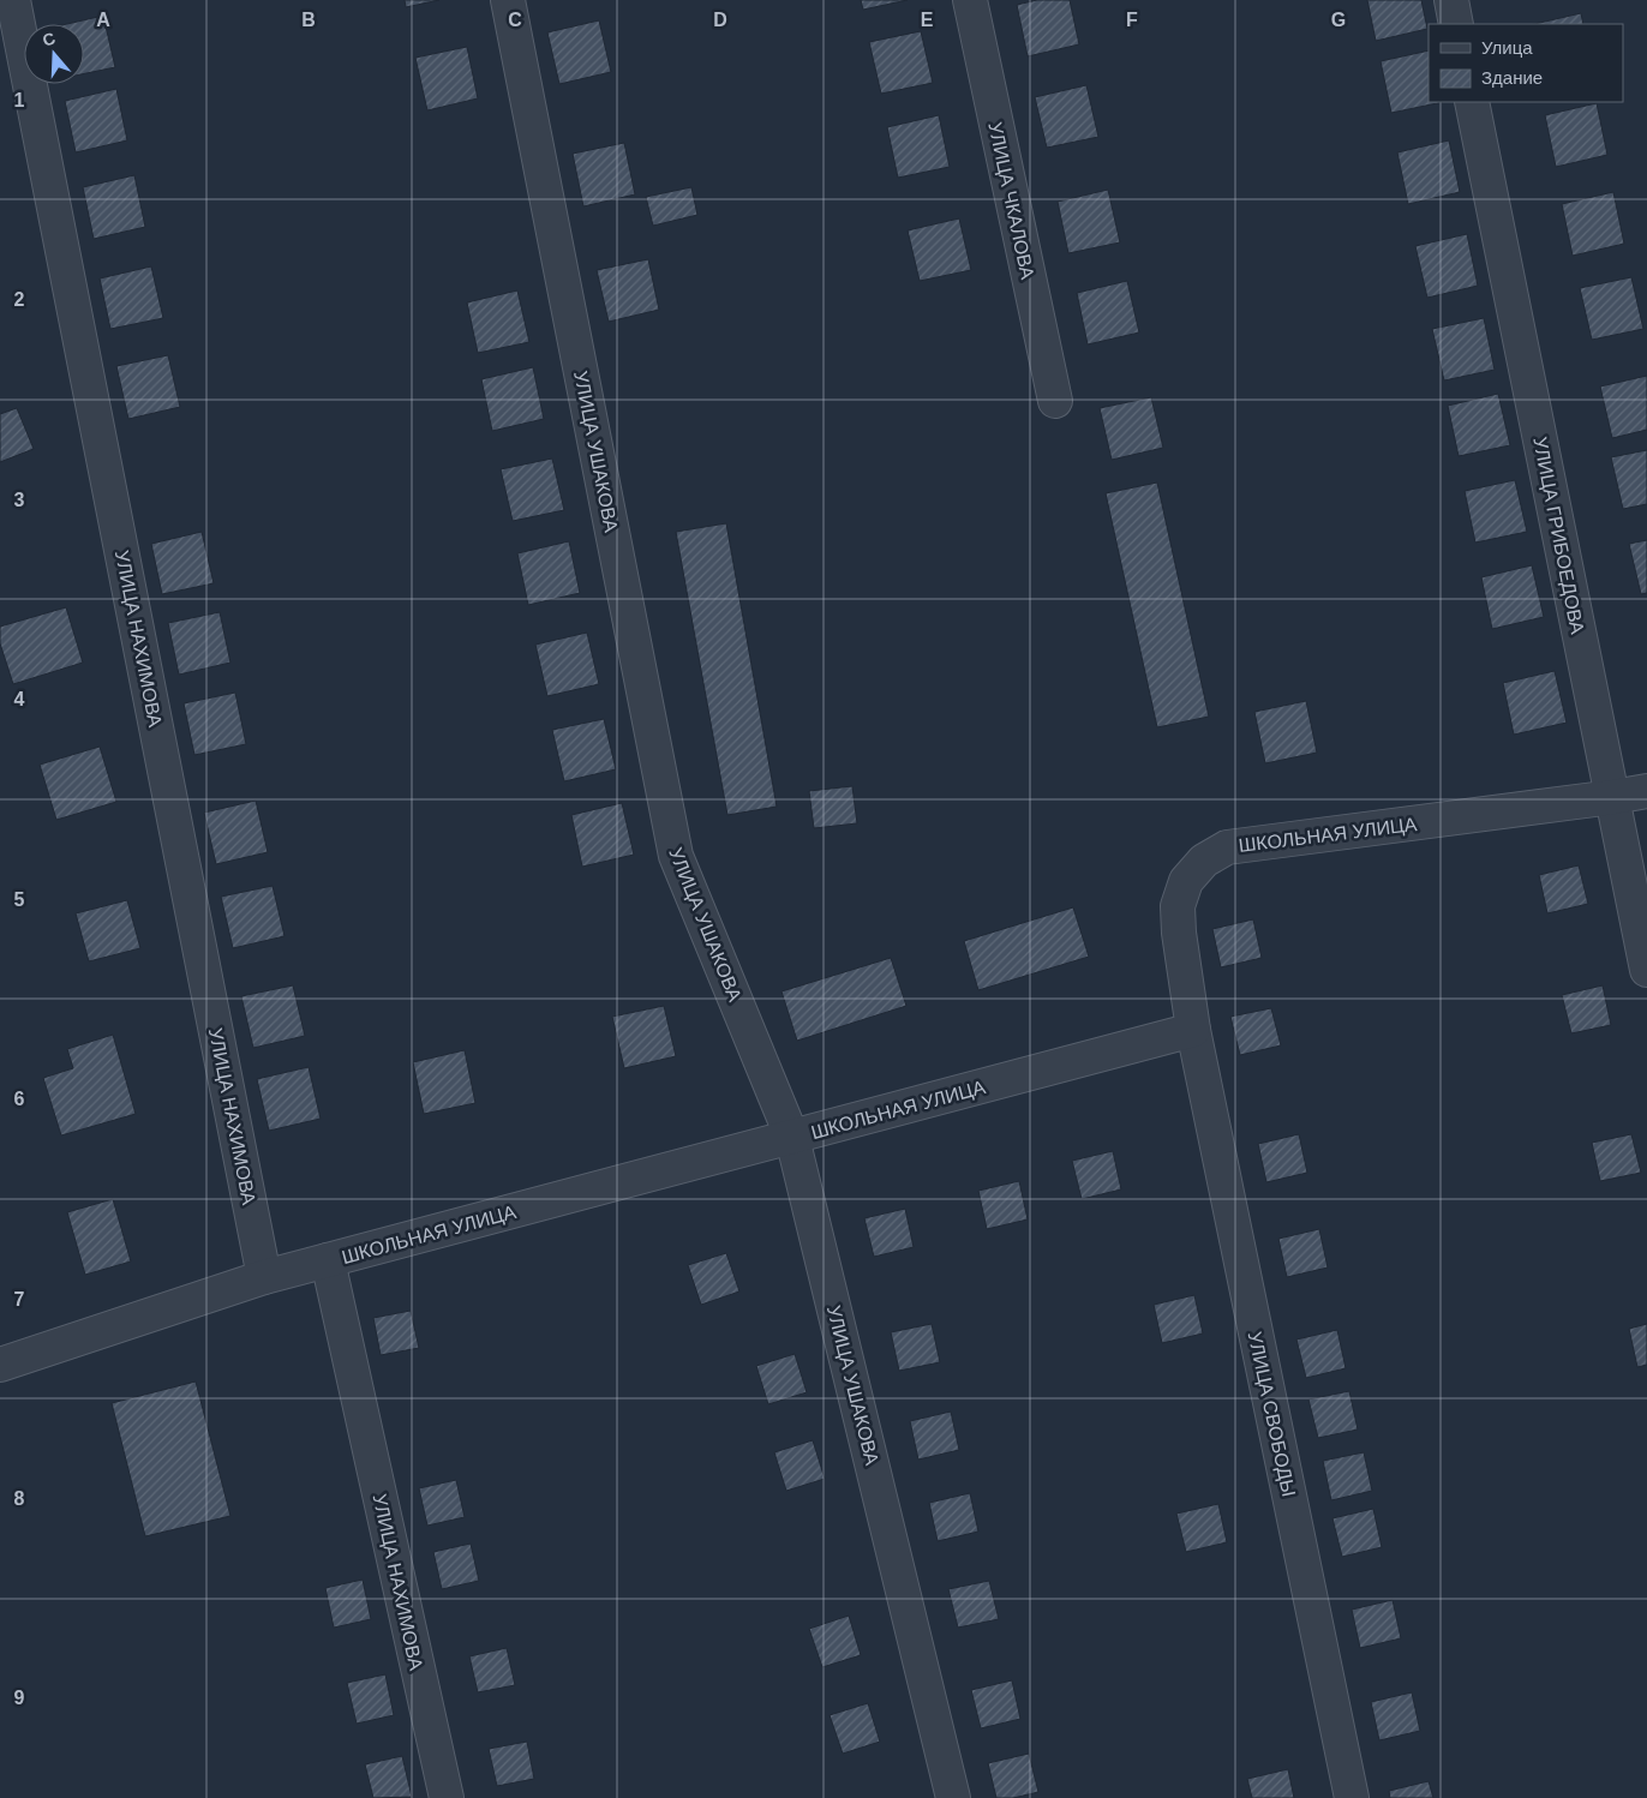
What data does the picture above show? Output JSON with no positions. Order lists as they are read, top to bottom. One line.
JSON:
{"streets":{"street":["УЛИЦА ЧКАЛОВА","УЛИЦА УШАКОВА","УЛИЦА ГРИБОЕДОВА","УЛИЦА НАХИМОВА","ШКОЛЬНАЯ УЛИЦА","УЛИЦА СВОБОДЫ"]},"crossings":[["УЛИЦА УШАКОВА","ШКОЛЬНАЯ УЛИЦА"],["УЛИЦА ГРИБОЕДОВА","ШКОЛЬНАЯ УЛИЦА"],["УЛИЦА НАХИМОВА","ШКОЛЬНАЯ УЛИЦА"],["ШКОЛЬНАЯ УЛИЦА","УЛИЦА СВОБОДЫ"]],"legend":["Улица","Здание"],"north":"top","grid":{"columns":["A","B","C","D","E","F","G"],"rows":["1","2","3","4","5","6","7","8","9"]}}
